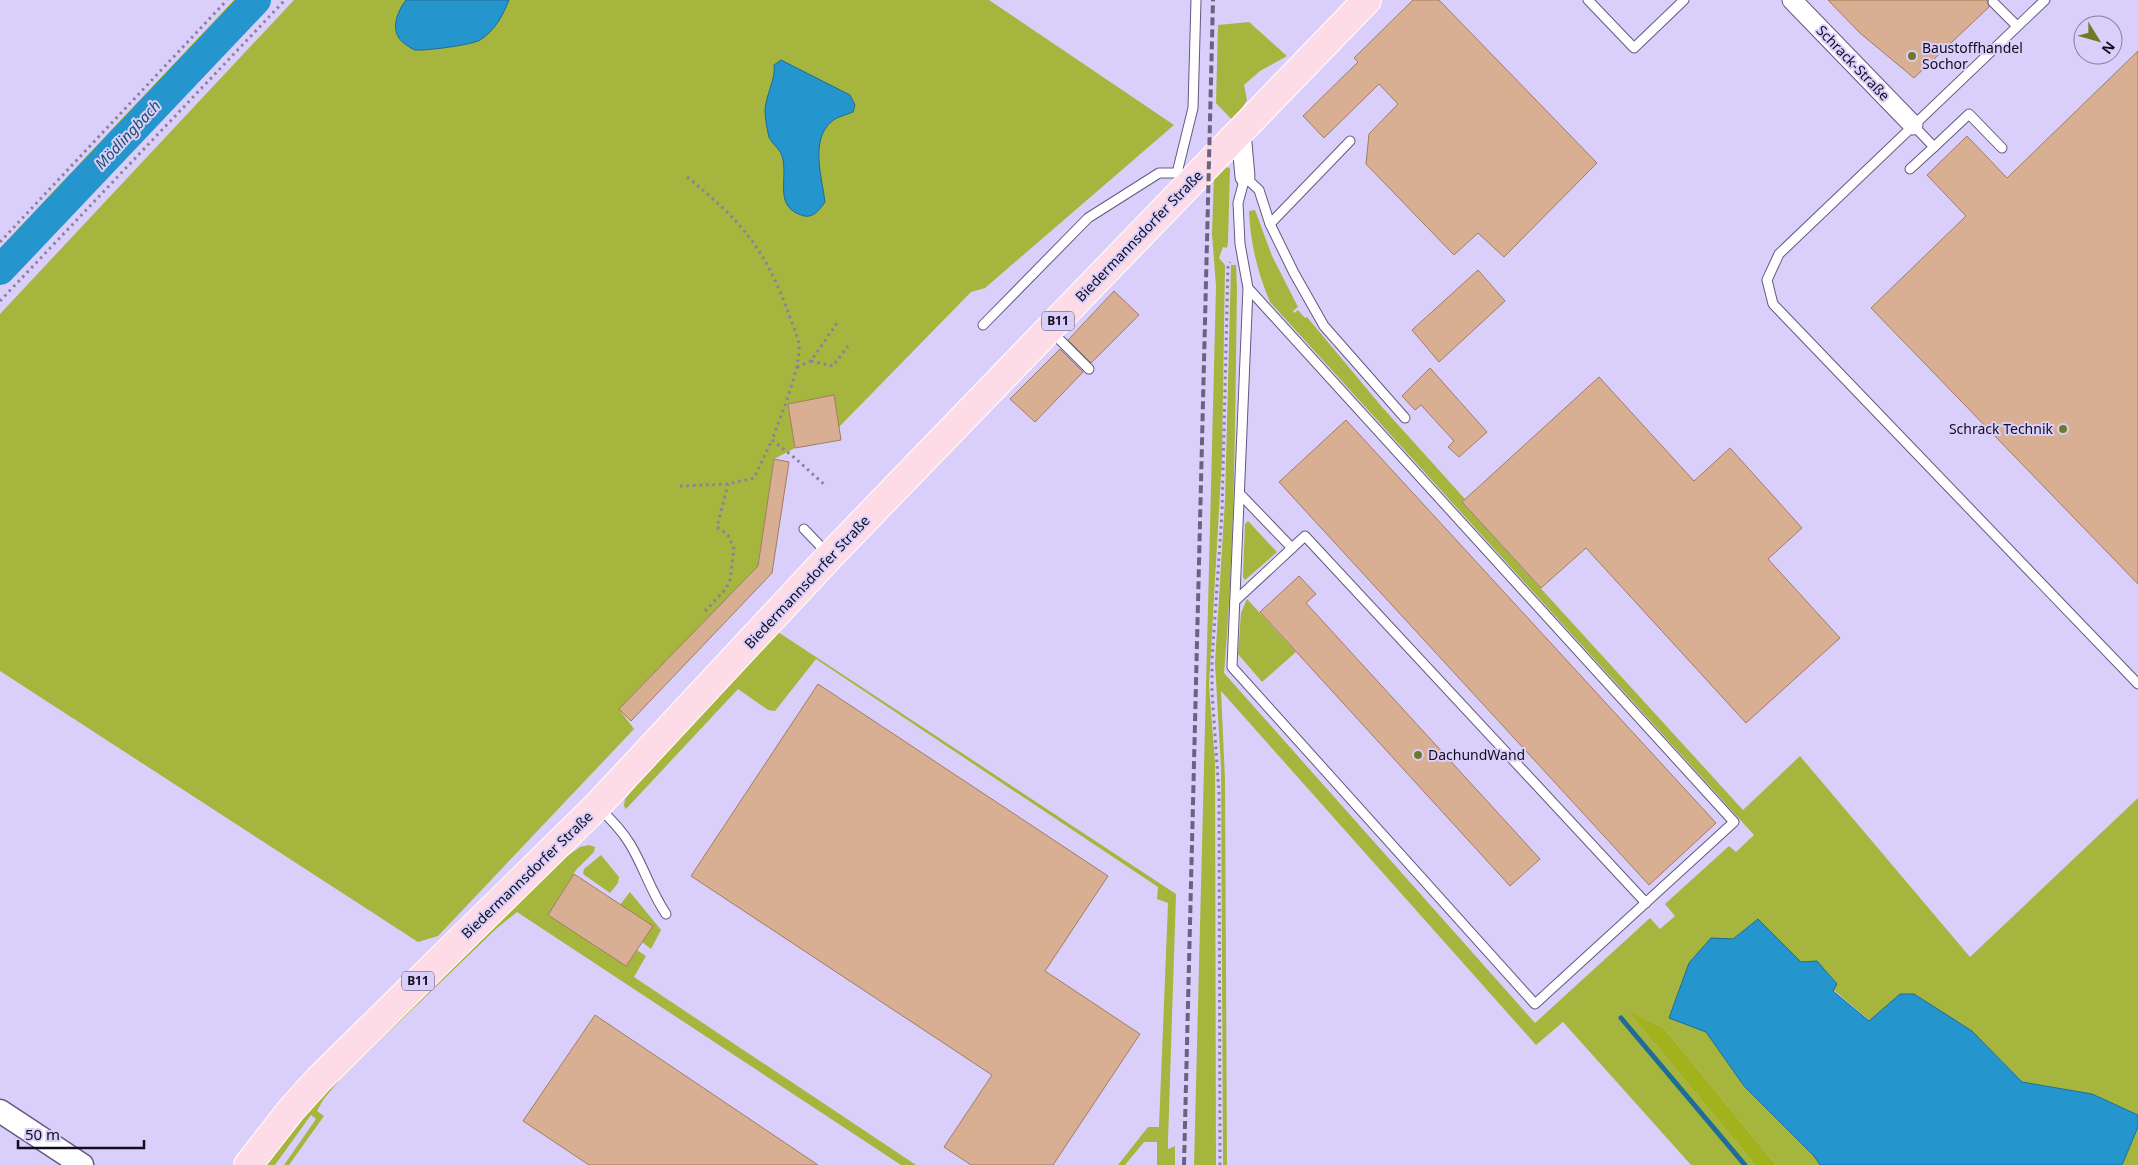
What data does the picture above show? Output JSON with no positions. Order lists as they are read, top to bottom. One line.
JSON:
{"streets":{"main road":["Biedermannsdorfer Straße","B11"],"street":["Schrack-Straße"]},"water":["Mödlingbach"],"places":["Baustoffhandel Sochor","Schrack Technik","DachundWand"],"scale_bar":"50 m","north":"bottom right"}
